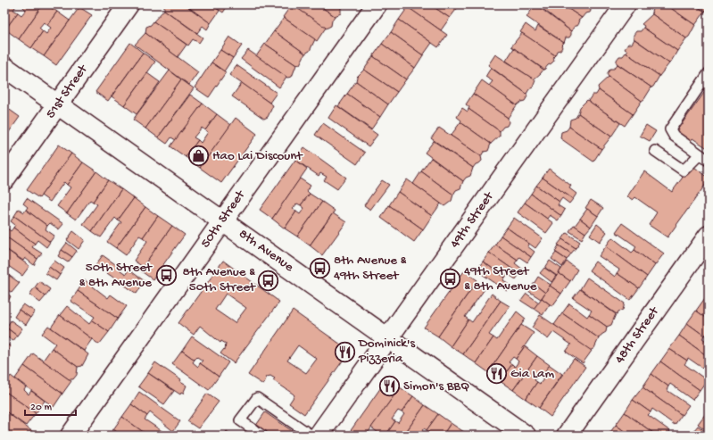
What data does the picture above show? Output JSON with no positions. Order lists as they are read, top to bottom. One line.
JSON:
{"streets":{"street":["51st Street","50th Street","49th Street","8th Avenue","48th Street"]},"crossings":[["51st Street","8th Avenue"],["50th Street","8th Avenue"],["49th Street","8th Avenue"]],"places":{"shop":["Hao Lai Discount"],"bus stop":["8th Avenue & 49th Street","50th Street & 8th Avenue","49th Street & 8th Avenue","8th Avenue & 50th Street"],"restaurant":["Dominick's Pizzeria","Gia Lam","Simon's BBQ"]},"scale_bar":"20 m"}
